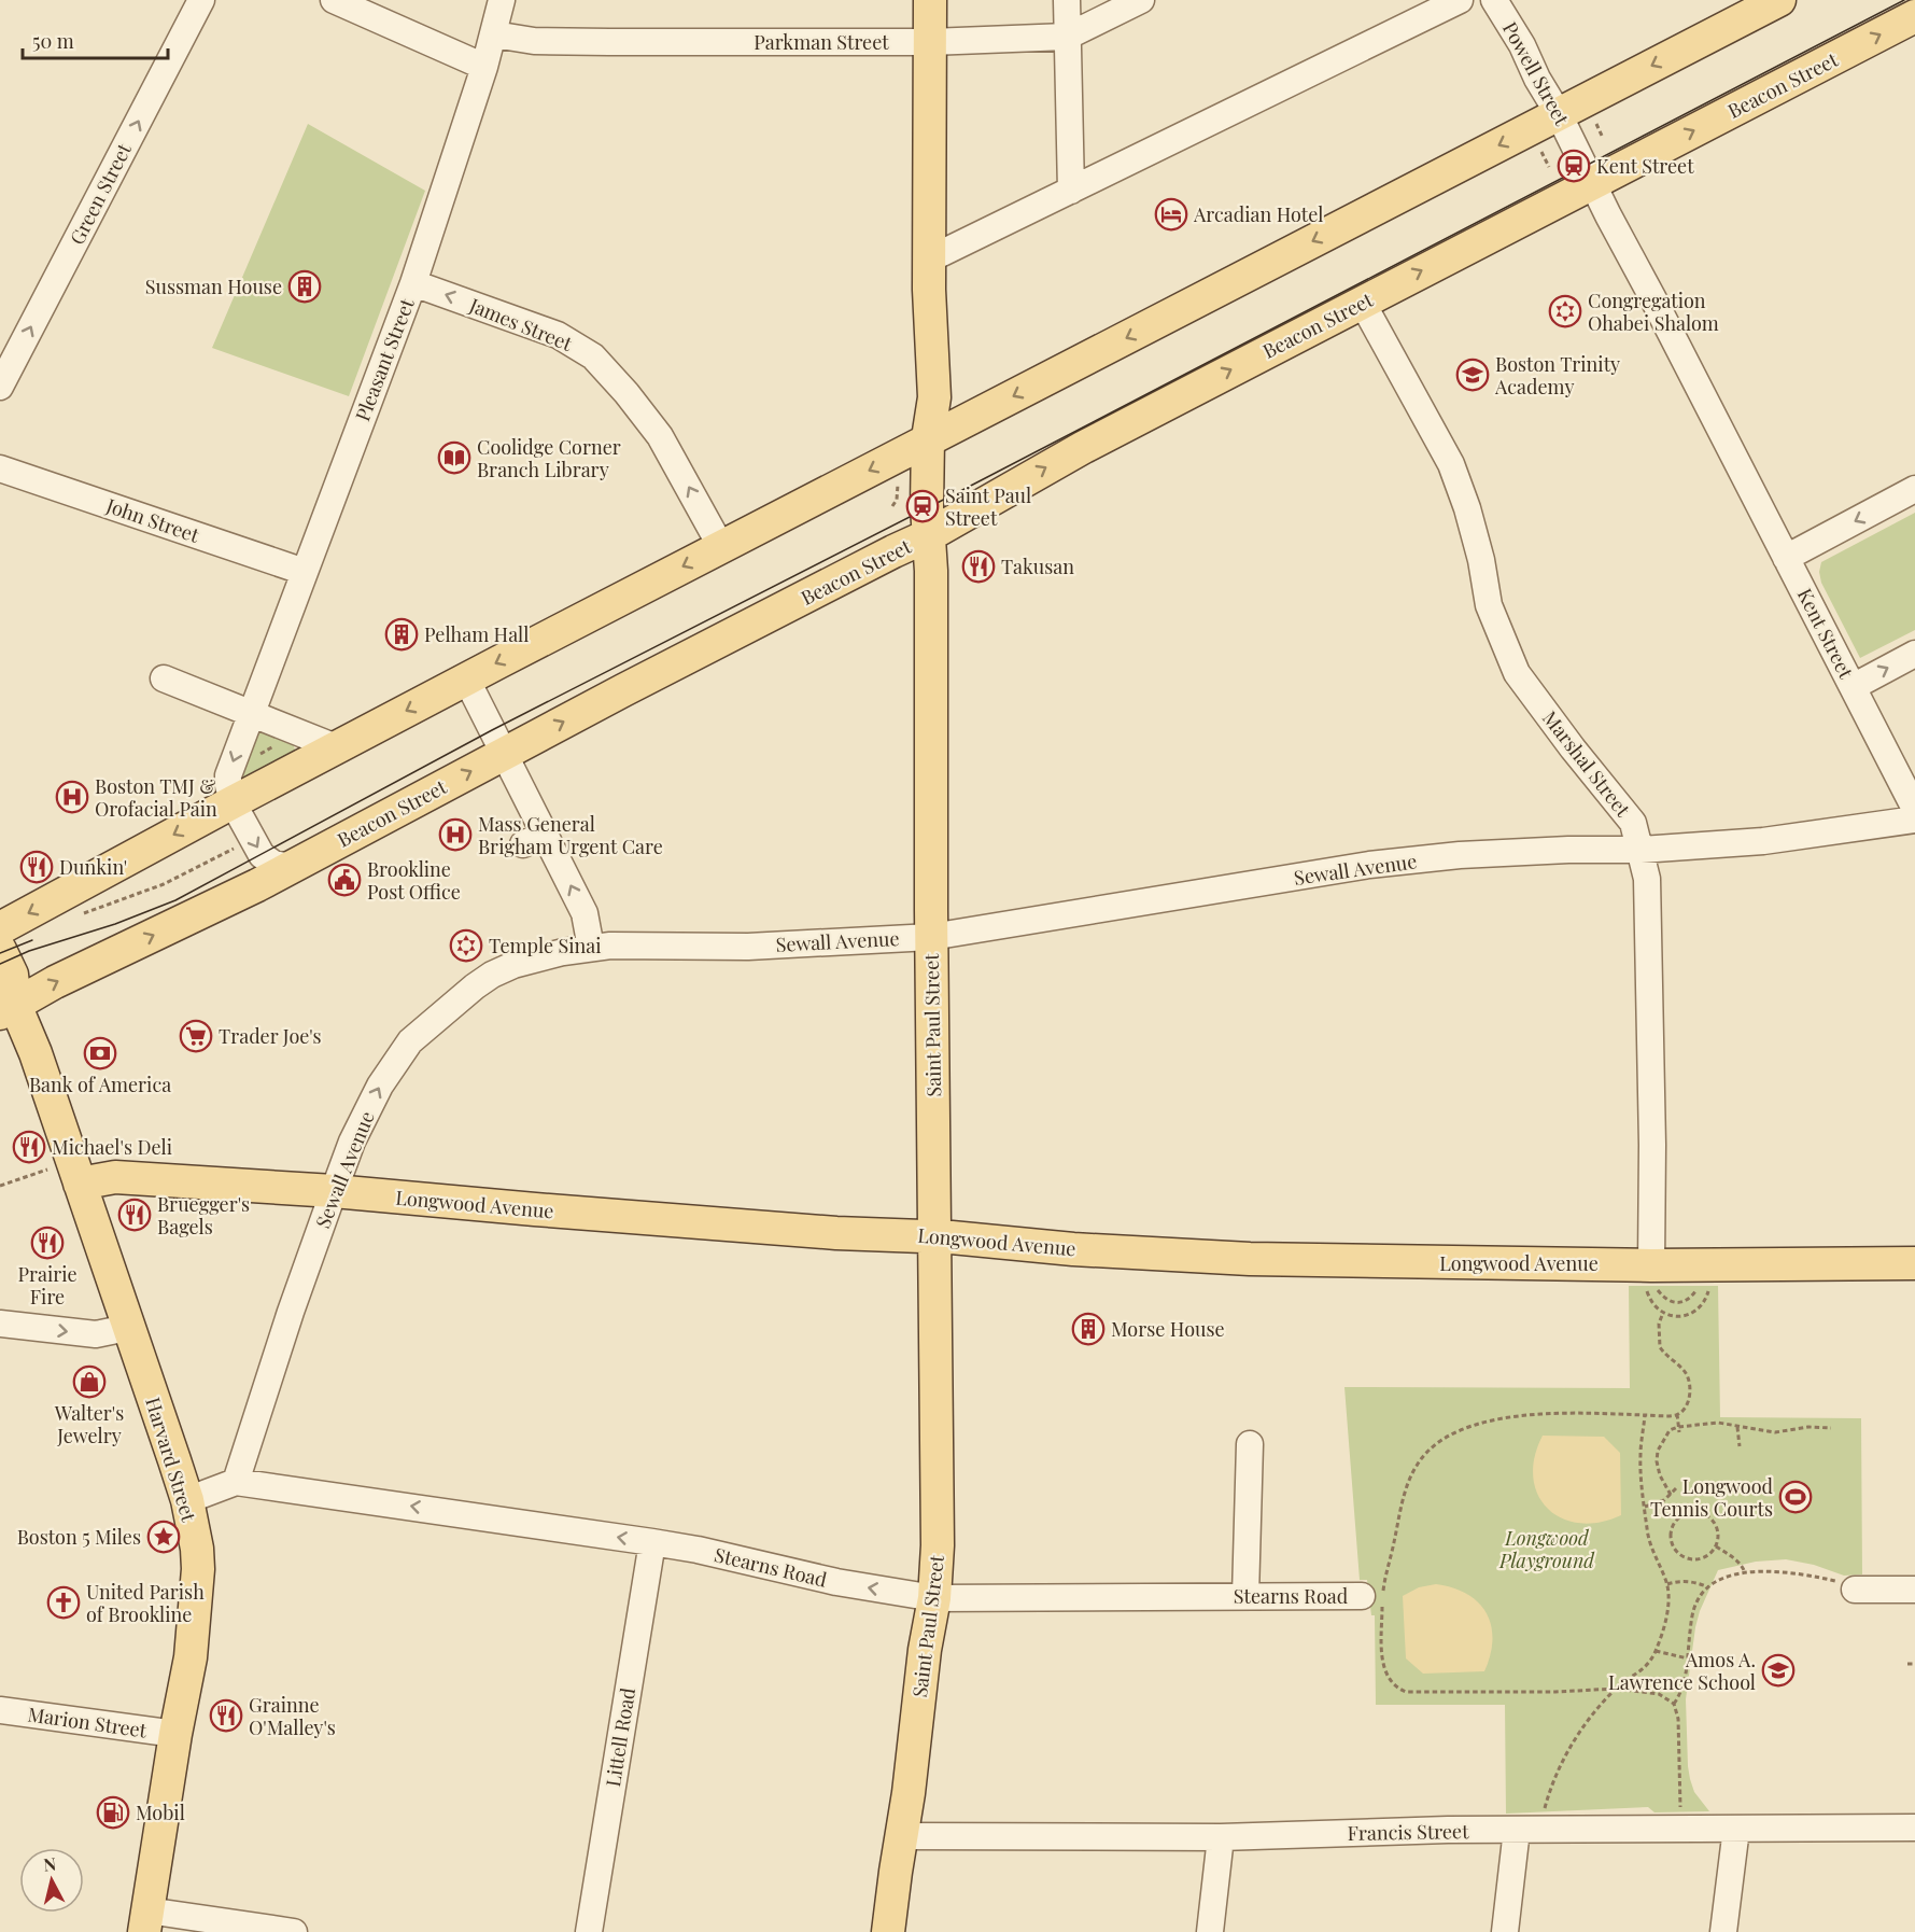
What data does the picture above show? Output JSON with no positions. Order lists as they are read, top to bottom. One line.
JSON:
{"streets":{"main road":["Beacon Street","Saint Paul Street","Longwood Avenue","Harvard Street"],"street":["Parkman Street","Powell Street","Green Street","James Street","Pleasant Street","John Street","Kent Street","Marshal Street","Sewall Avenue","Stearns Road","Marion Street","Littell Road","Francis Street"]},"crossings":[["Parkman Street","Pleasant Street"],["Parkman Street","Saint Paul Street"],["Powell Street","Beacon Street"],["Powell Street","Kent Street"],["Beacon Street","Pleasant Street"],["Beacon Street","Kent Street"],["Beacon Street","Marshal Street"],["Beacon Street","Saint Paul Street"],["Beacon Street","Harvard Street"],["James Street","Pleasant Street"],["Pleasant Street","John Street"],["Marshal Street","Sewall Avenue"],["Marshal Street","Longwood Avenue"],["Sewall Avenue","Saint Paul Street"],["Sewall Avenue","Longwood Avenue"],["Sewall Avenue","Stearns Road"],["Saint Paul Street","Longwood Avenue"],["Saint Paul Street","Stearns Road"],["Saint Paul Street","Francis Street"],["Longwood Avenue","Harvard Street"],["Harvard Street","Stearns Road"],["Harvard Street","Marion Street"],["Stearns Road","Littell Road"]],"one_way":["Green Street","James Street","Stearns Road"],"parks":["Longwood Playground"],"places":{"station":["Kent Street","Saint Paul Street"],"hotel":["Arcadian Hotel"],"building":["Sussman House","Pelham Hall","Morse House"],"synagogue":["Congregation Ohabei Shalom","Temple Sinai"],"school or university":["Boston Trinity Academy","Amos A. Lawrence School"],"library":["Coolidge Corner Branch Library"],"restaurant":["Takusan","Dunkin'","Michael's Deli","Bruegger's Bagels","Prairie Fire","Grainne O'Malley's"],"hospital":["Boston TMJ & Orofacial Pain","Mass General Brigham Urgent Care"],"public building":["Brookline Post Office"],"supermarket":["Trader Joe's"],"bank":["Bank of America"],"shop":["Walter's Jewelry"],"sports":["Longwood Tennis Courts"],"place":["Boston 5 Miles"],"church":["United Parish of Brookline"],"fuel station":["Mobil"]},"scale_bar":"50 m","north":"top"}
